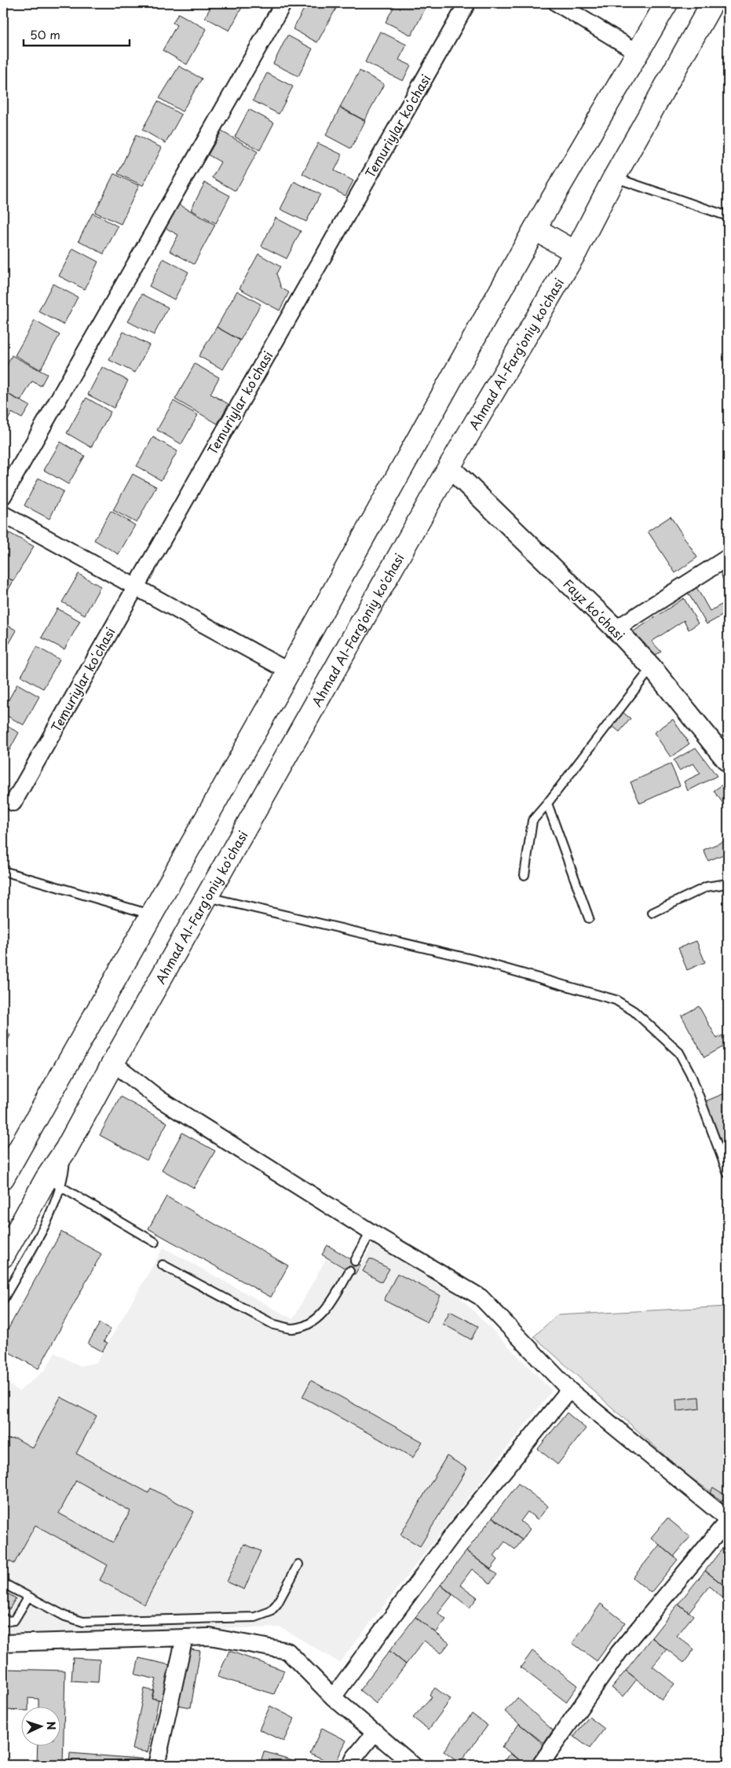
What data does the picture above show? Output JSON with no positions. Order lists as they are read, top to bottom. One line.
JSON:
{"streets":{"highway":["Ahmad Al-Farg'oniy ko'chasi"],"street":["Temuriylar koʻchasi","Fayz koʻchasi"]},"crossings":[["Ahmad Al-Farg'oniy ko'chasi","Fayz koʻchasi"]],"scale_bar":"50 m","north":"right"}
